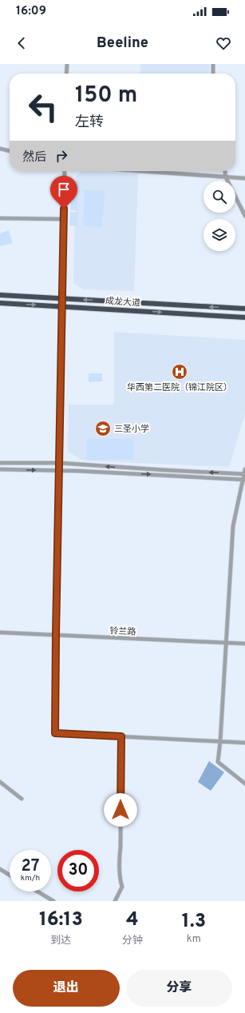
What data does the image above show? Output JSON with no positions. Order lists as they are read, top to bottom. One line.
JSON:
{"streets":{"highway":["成龙大道"],"street":["铃兰路"]},"places":{"hospital":["华西第二医院（锦江院区）"],"school or university":["三圣小学"]},"page":{"status":"16:09","header":"Beeline","turn":["150 m","左转"],"then":"然后","speed":"27 km/h","limit":"30","eta":["16:13","到达","4","分钟","1.3","km"],"buttons":["退出","分享"]}}
